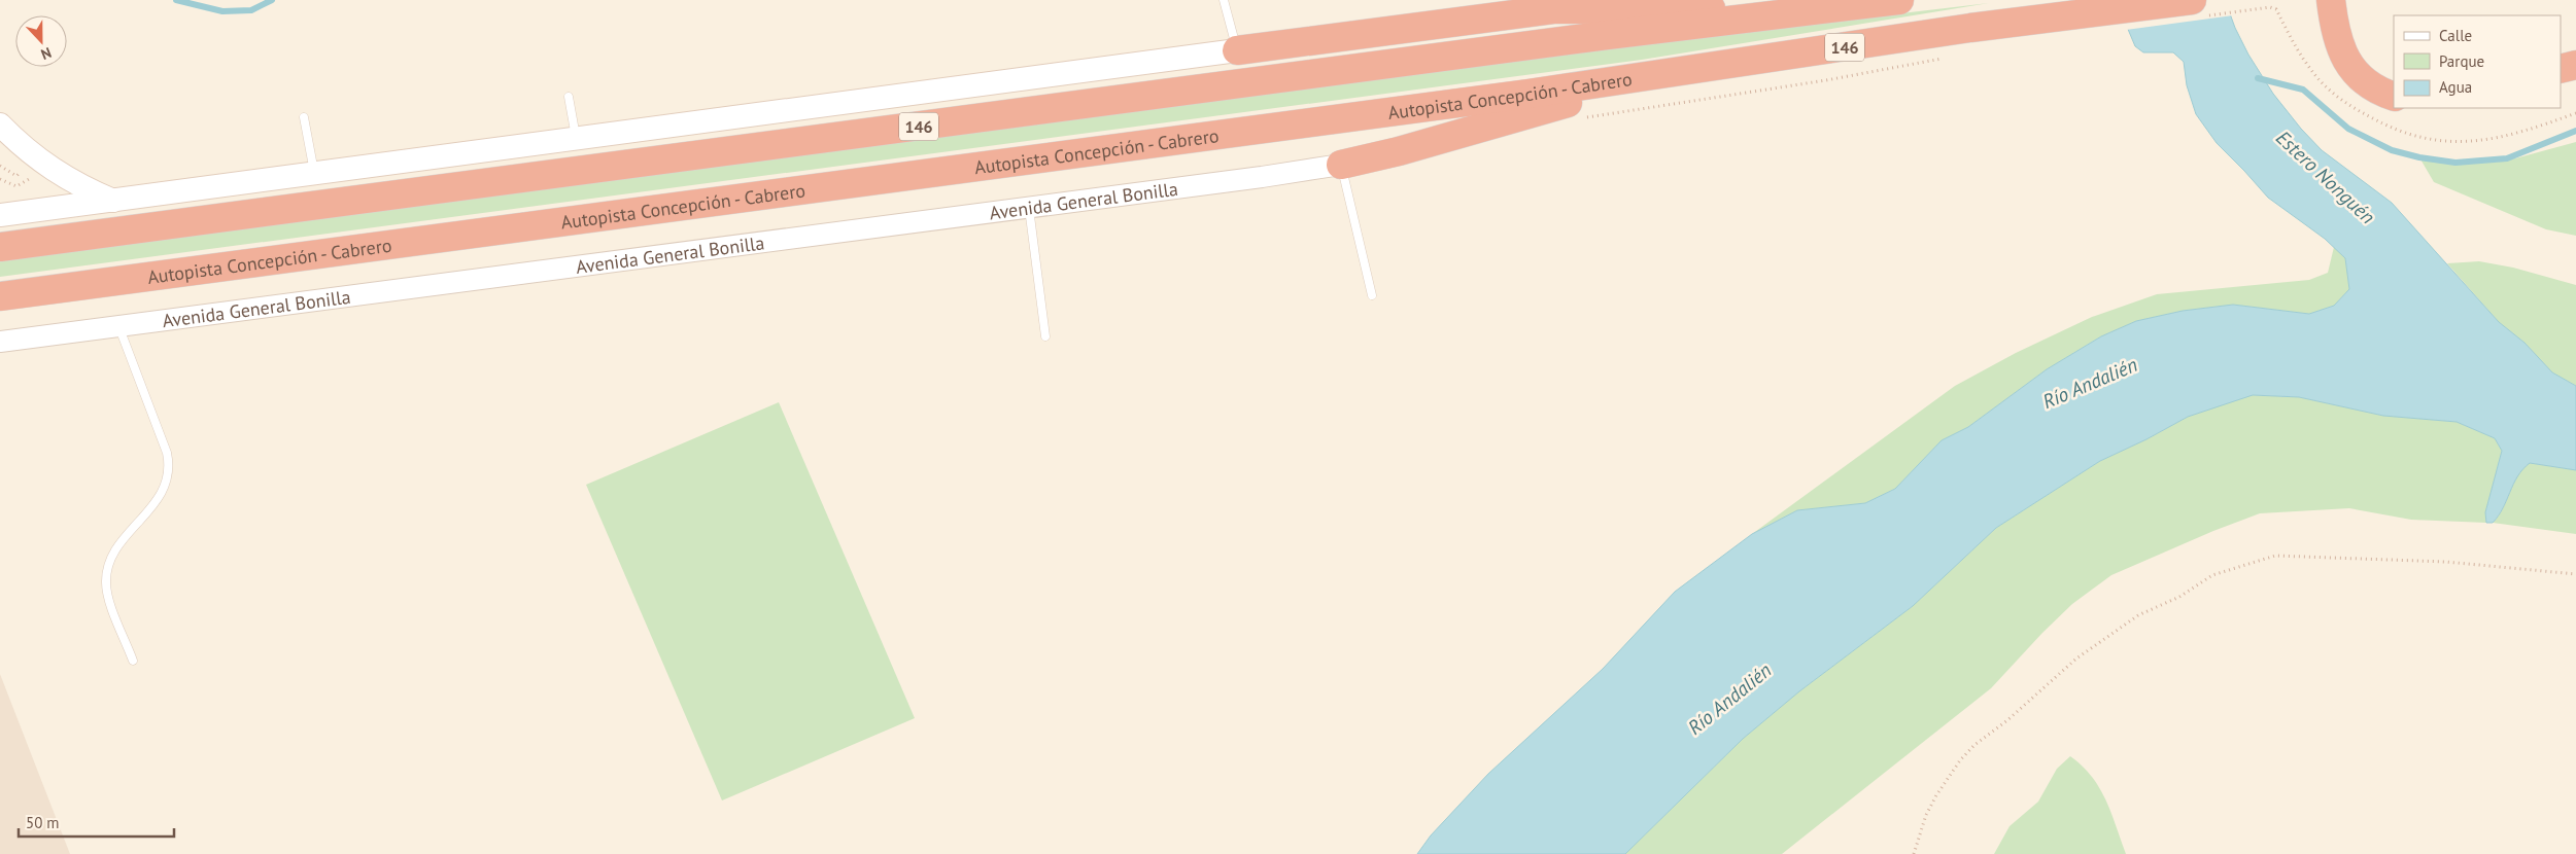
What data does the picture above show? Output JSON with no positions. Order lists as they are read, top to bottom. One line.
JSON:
{"streets":{"highway":["146","Autopista Concepción - Cabrero"],"street":["Avenida General Bonilla"]},"water":["Estero Nonguén","Río Andalién"],"legend":["Calle","Parque","Agua"],"scale_bar":"50 m","north":"bottom"}
